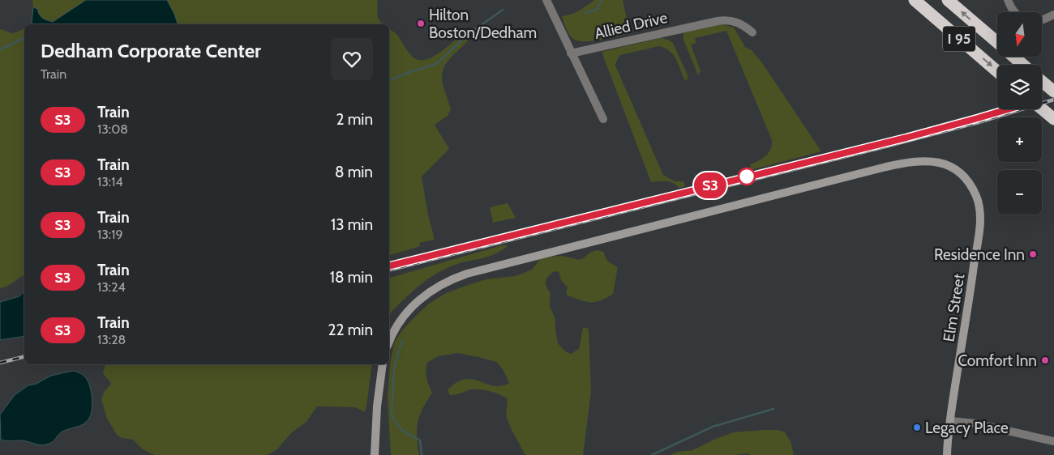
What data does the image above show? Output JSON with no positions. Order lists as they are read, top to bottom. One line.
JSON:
{"streets":{"highway":["I 95"],"main road":["Elm Street"],"street":["Allied Drive"]},"places":["Hilton Boston/Dedham","Residence Inn","Comfort Inn","Legacy Place"],"north":"bottom","page":{"on_map":"S3","map_buttons":["+","−"],"heading":["Dedham Corporate Center","Train"],"list":[{"mark":"S3","name":"Train","note":"13:08","value":"2 min"},{"mark":"S3","name":"Train","note":"13:14","value":"8 min"},{"mark":"S3","name":"Train","note":"13:19","value":"13 min"},{"mark":"S3","name":"Train","note":"13:24","value":"18 min"},{"mark":"S3","name":"Train","note":"13:28","value":"22 min"}]}}
